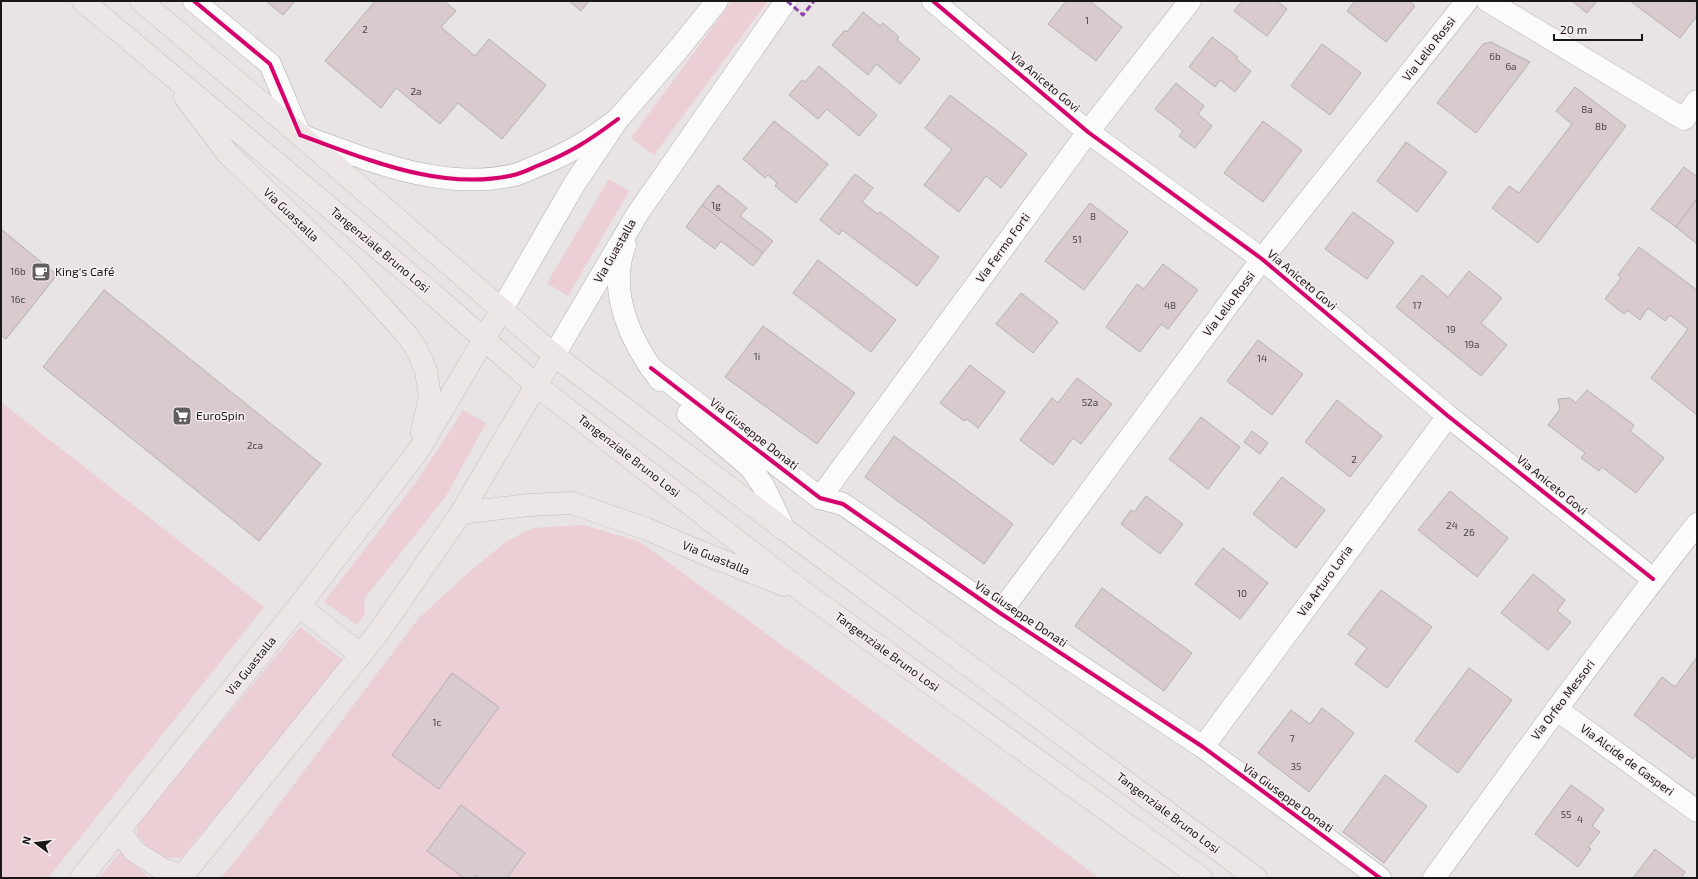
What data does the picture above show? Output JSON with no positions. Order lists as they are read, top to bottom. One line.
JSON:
{"streets":{"main road":["Via Guastalla","Tangenziale Bruno Losi"],"street":["Via Lelio Rossi","Via Aniceto Govi","Via Fermo Forti","Via Giuseppe Donati","Via Arturo Loria","Via Orfeo Messori","Via Alcide de Gasperi"]},"crossings":[["Via Lelio Rossi","Via Aniceto Govi"],["Via Lelio Rossi","Via Giuseppe Donati"],["Via Aniceto Govi","Via Fermo Forti"],["Via Aniceto Govi","Via Arturo Loria"],["Via Aniceto Govi","Via Orfeo Messori"],["Via Guastalla","Tangenziale Bruno Losi"],["Via Fermo Forti","Via Giuseppe Donati"],["Via Giuseppe Donati","Via Arturo Loria"],["Via Orfeo Messori","Via Alcide de Gasperi"]],"places":{"cafe":["King's Café"],"supermarket":["EuroSpin"]},"house_numbers":["1","2","6b","6a","2a","8a","8b","1g","8","51","16b","16c","48","17","19","19a","1i","14","52a","2ca","2","24","26","10","1c","7","35","55","4"],"scale_bar":"20 m","north":"left"}
